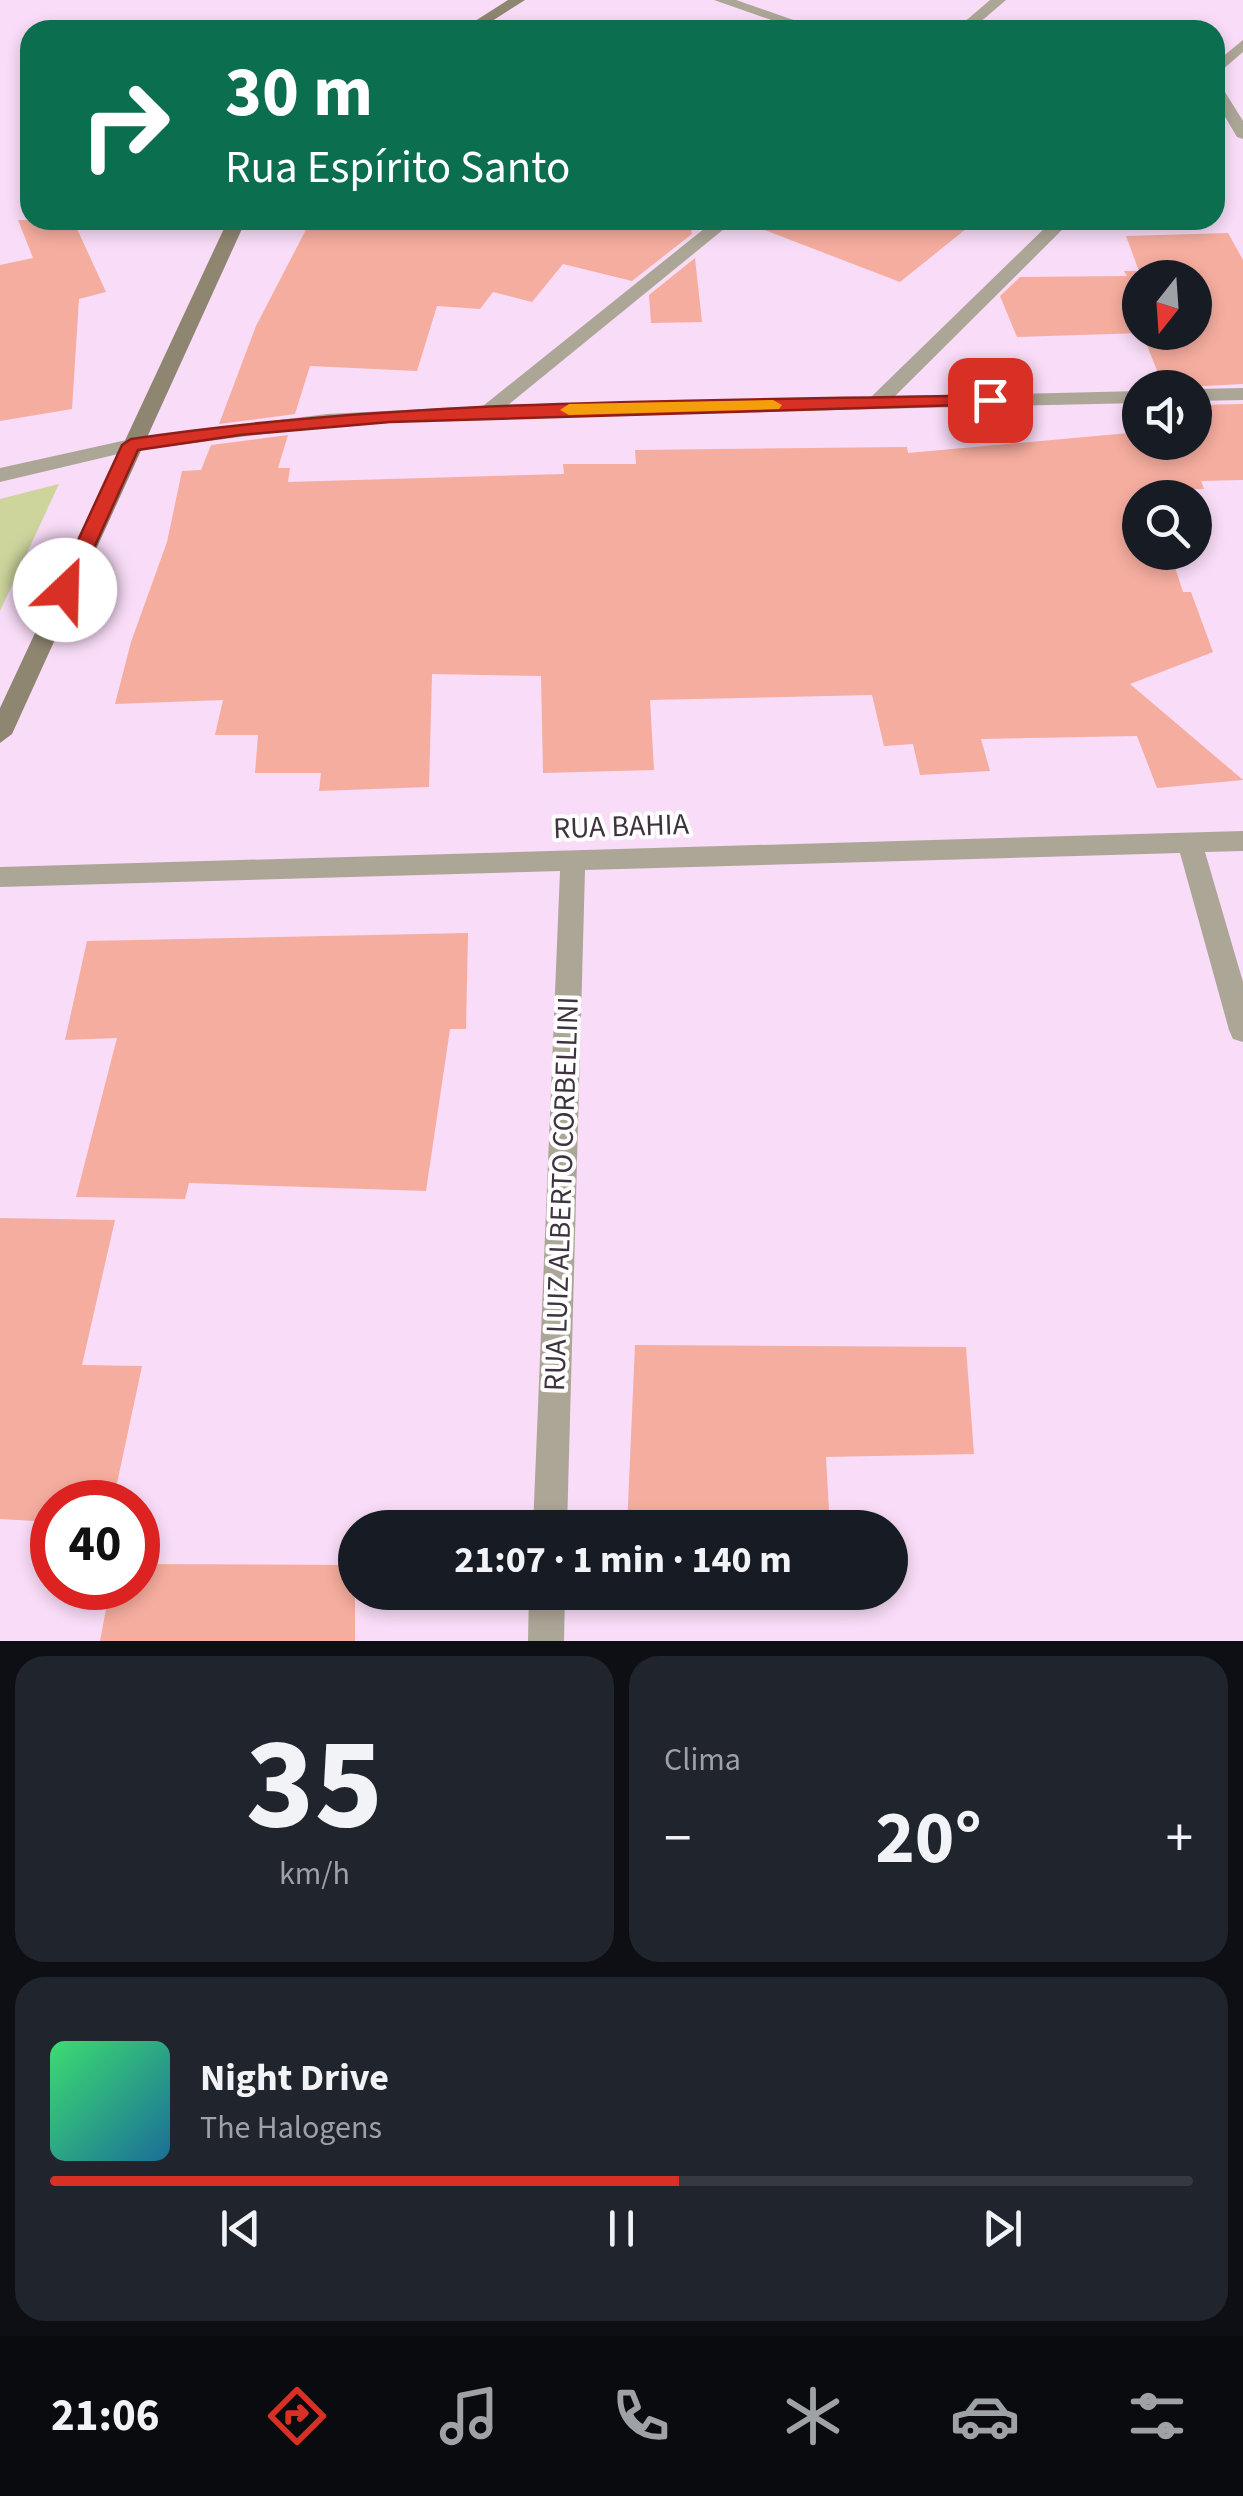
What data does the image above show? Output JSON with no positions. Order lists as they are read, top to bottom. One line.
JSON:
{"streets":{"street":["RUA BAHIA","RUA LUIZ ALBERTO CORBELLINI"]},"crossings":[["RUA BAHIA","RUA LUIZ ALBERTO CORBELLINI"]],"north":"bottom","page":{"turn":["30 m","Rua Espírito Santo"],"limit":"40","trip":"21:07 · 1 min · 140 m","tile":[["35","km/h"],"Clima"],"heat":["−","20°","+"],"song":["Night Drive","The Halogens"],"tabs":"21:06"}}
